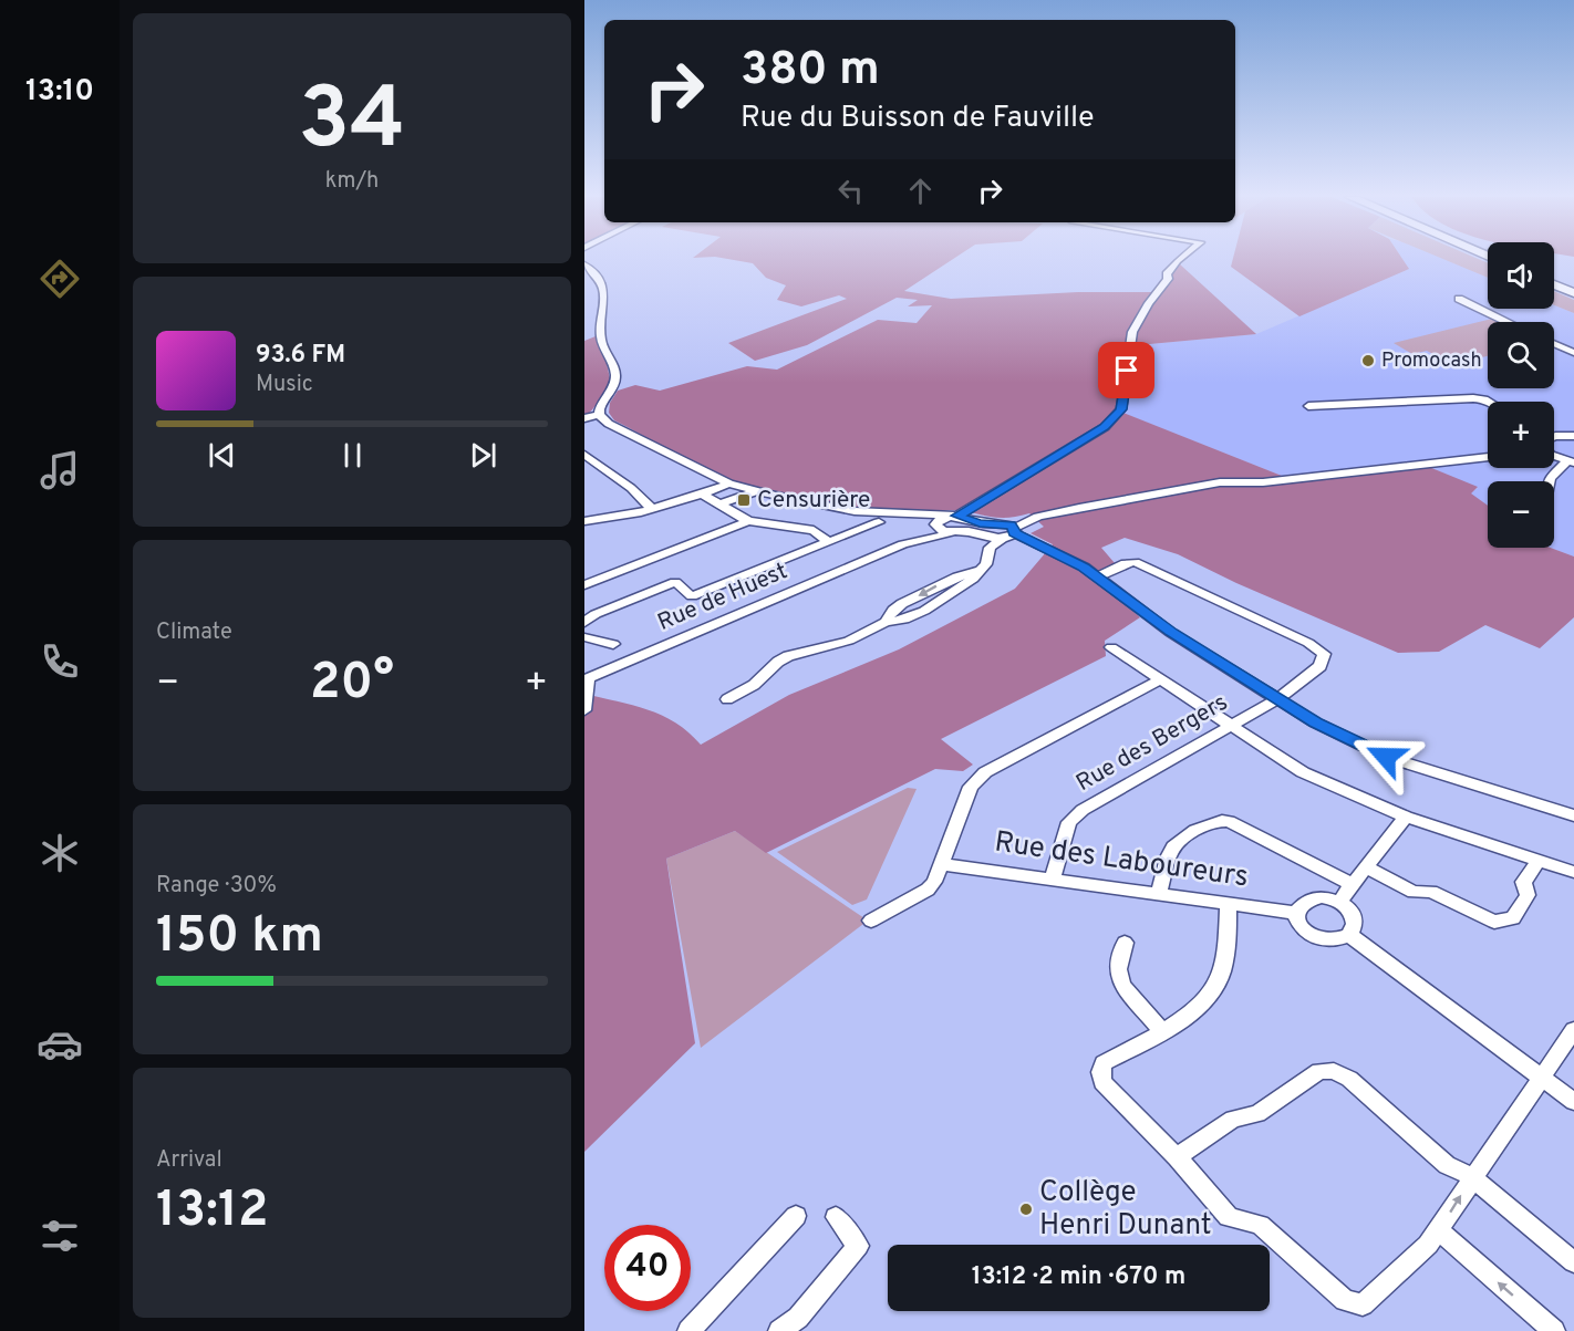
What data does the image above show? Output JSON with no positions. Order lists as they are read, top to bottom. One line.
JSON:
{"streets":{"street":["Rue de Huest","Rue des Bergers","Rue des Laboureurs"]},"crossings":[["Rue des Bergers","Rue des Laboureurs"]],"places":{"other":["Promocash","Collège Henri Dunant"],"transit":["Censurière"]},"page":{"tabs":"13:10","tile":[["34","km/h"],"Climate",["Range · 30%","150 km"],["Arrival","13:12"]],"turn":["380 m","Rue du Buisson de Fauville"],"map_buttons":["+","−"],"song":["93.6 FM","Music"],"heat":["−","20°","+"],"limit":"40","trip":"13:12 · 2 min · 670 m"}}
